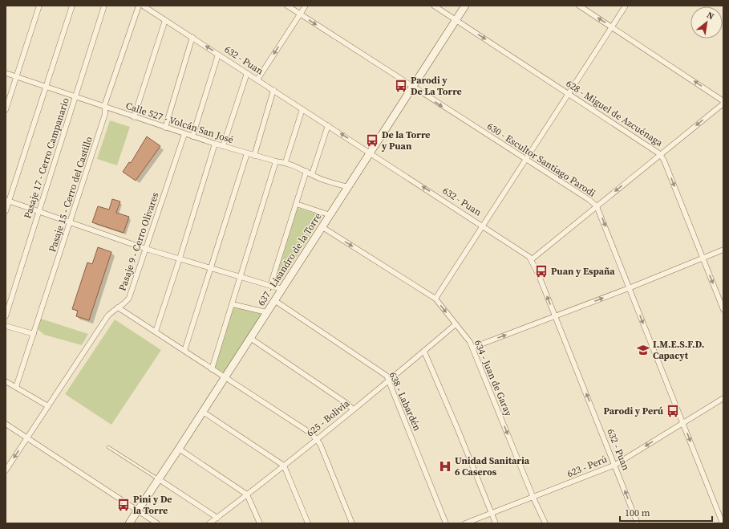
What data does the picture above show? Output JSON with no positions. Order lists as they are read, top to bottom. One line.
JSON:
{"streets":{"street":["632 - Puan","628 - Miguel de Azcuénaga","Calle 527 - Volcán San José","Pasaje 17 - Cerro Campanario","630 - Escultor Santiago Parodi","Pasaje 15 - Cerro del Castillo","Pasaje 9 - Cerro Olivares","637 - Lisandro de la Torre","634 - Juan de Garay","638 - Labardén","625 - Bolivia","623 - Perú"]},"crossings":[["632 - Puan","637 - Lisandro de la Torre"],["632 - Puan","623 - Perú"],["628 - Miguel de Azcuénaga","637 - Lisandro de la Torre"],["Calle 527 - Volcán San José","Pasaje 17 - Cerro Campanario"],["Calle 527 - Volcán San José","Pasaje 15 - Cerro del Castillo"],["Calle 527 - Volcán San José","Pasaje 9 - Cerro Olivares"],["Calle 527 - Volcán San José","637 - Lisandro de la Torre"],["630 - Escultor Santiago Parodi","637 - Lisandro de la Torre"],["630 - Escultor Santiago Parodi","623 - Perú"],["637 - Lisandro de la Torre","634 - Juan de Garay"],["637 - Lisandro de la Torre","638 - Labardén"],["634 - Juan de Garay","625 - Bolivia"],["634 - Juan de Garay","623 - Perú"],["638 - Labardén","625 - Bolivia"]],"one_way":["632 - Puan","628 - Miguel de Azcuénaga","630 - Escultor Santiago Parodi","634 - Juan de Garay"],"places":{"bus stop":["Parodi y De La Torre","De la Torre y Puan","Puan y España","Parodi y Perú","Pini y De la Torre"],"school or university":["I.M.E.S.F.D. Capacyt"],"hospital":["Unidad Sanitaria 6 Caseros"]},"scale_bar":"100 m","north":"top right"}
